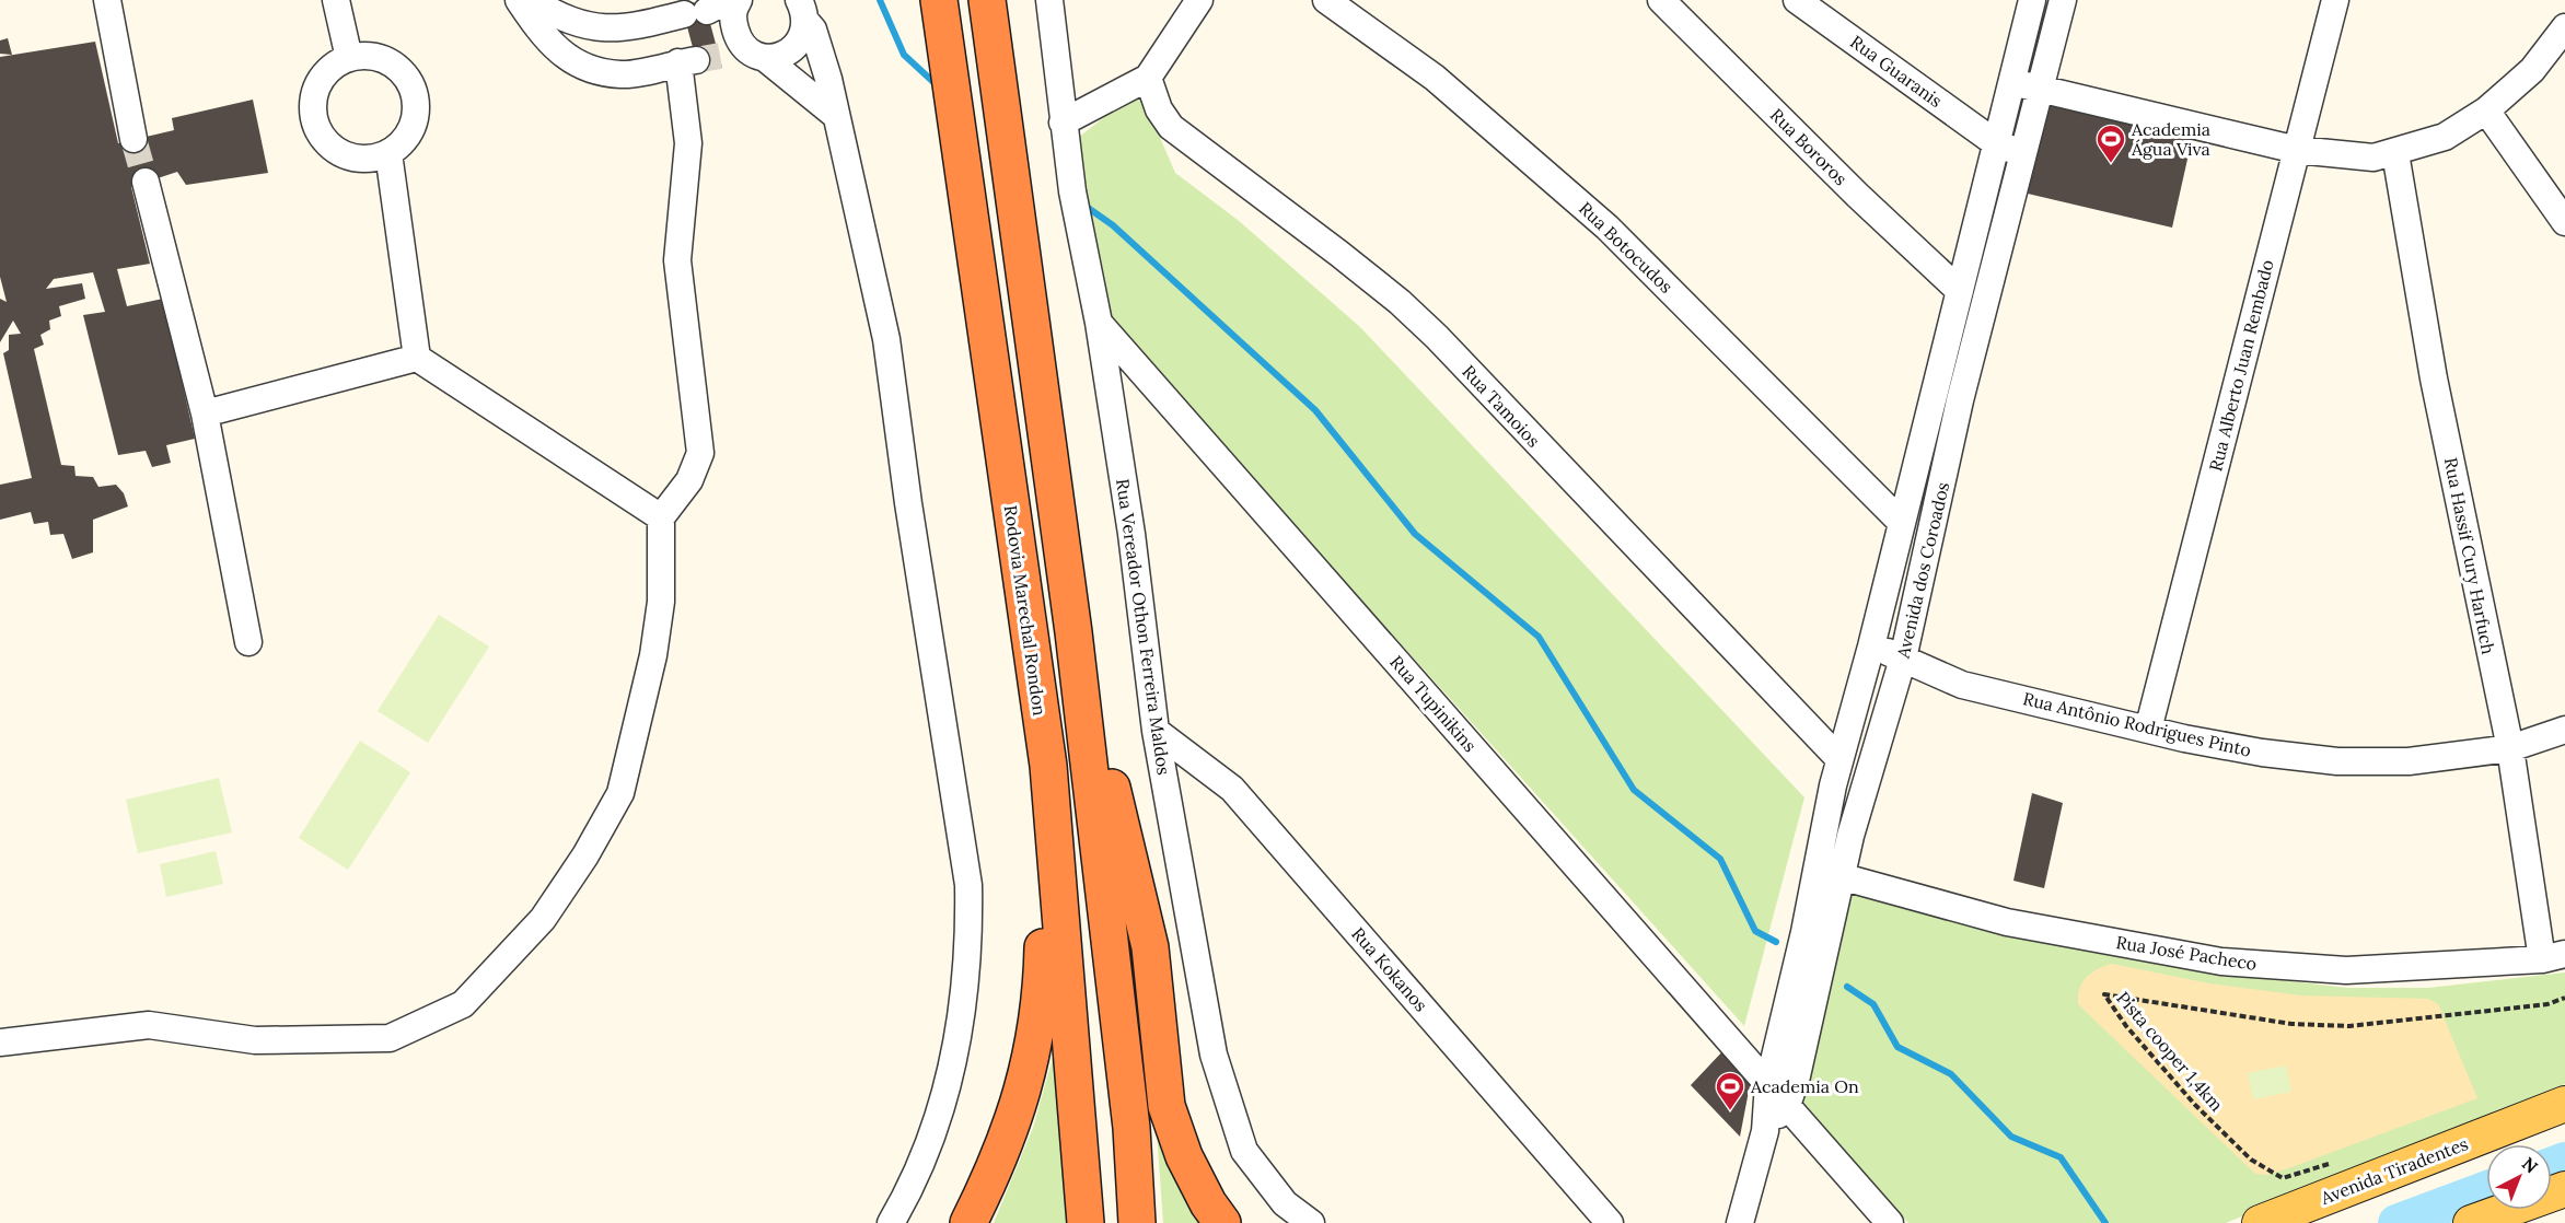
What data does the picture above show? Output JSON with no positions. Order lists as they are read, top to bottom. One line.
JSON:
{"streets":{"highway":["Rodovia Marechal Rondon"],"main road":["Avenida Tiradentes"],"street":["Rua Guaranis","Rua Bororos","Rua Botocudos","Rua Alberto Juan Rembado","Rua Tamoios","Rua Hassif Cury Harfuch","Avenida dos Coroados","Rua Vereador Othon Ferreira Maldos","Rua Tupinikins","Rua Antônio Rodrigues Pinto","Rua José Pacheco","Rua Kokanos"],"path":["Pista cooper 1,4km"]},"crossings":[["Rua Guaranis","Avenida dos Coroados"],["Rua Bororos","Avenida dos Coroados"],["Rua Botocudos","Avenida dos Coroados"],["Rua Alberto Juan Rembado","Rua Antônio Rodrigues Pinto"],["Rua Tamoios","Avenida dos Coroados"],["Rua Hassif Cury Harfuch","Rua Antônio Rodrigues Pinto"],["Rua Hassif Cury Harfuch","Rua José Pacheco"],["Avenida dos Coroados","Rua Tupinikins"],["Avenida dos Coroados","Rua Antônio Rodrigues Pinto"],["Avenida dos Coroados","Rua José Pacheco"],["Rua Vereador Othon Ferreira Maldos","Rua Tupinikins"],["Rua Vereador Othon Ferreira Maldos","Rua Kokanos"]],"places":{"sports":["Academia Água Viva","Academia On"]},"north":"top right"}
